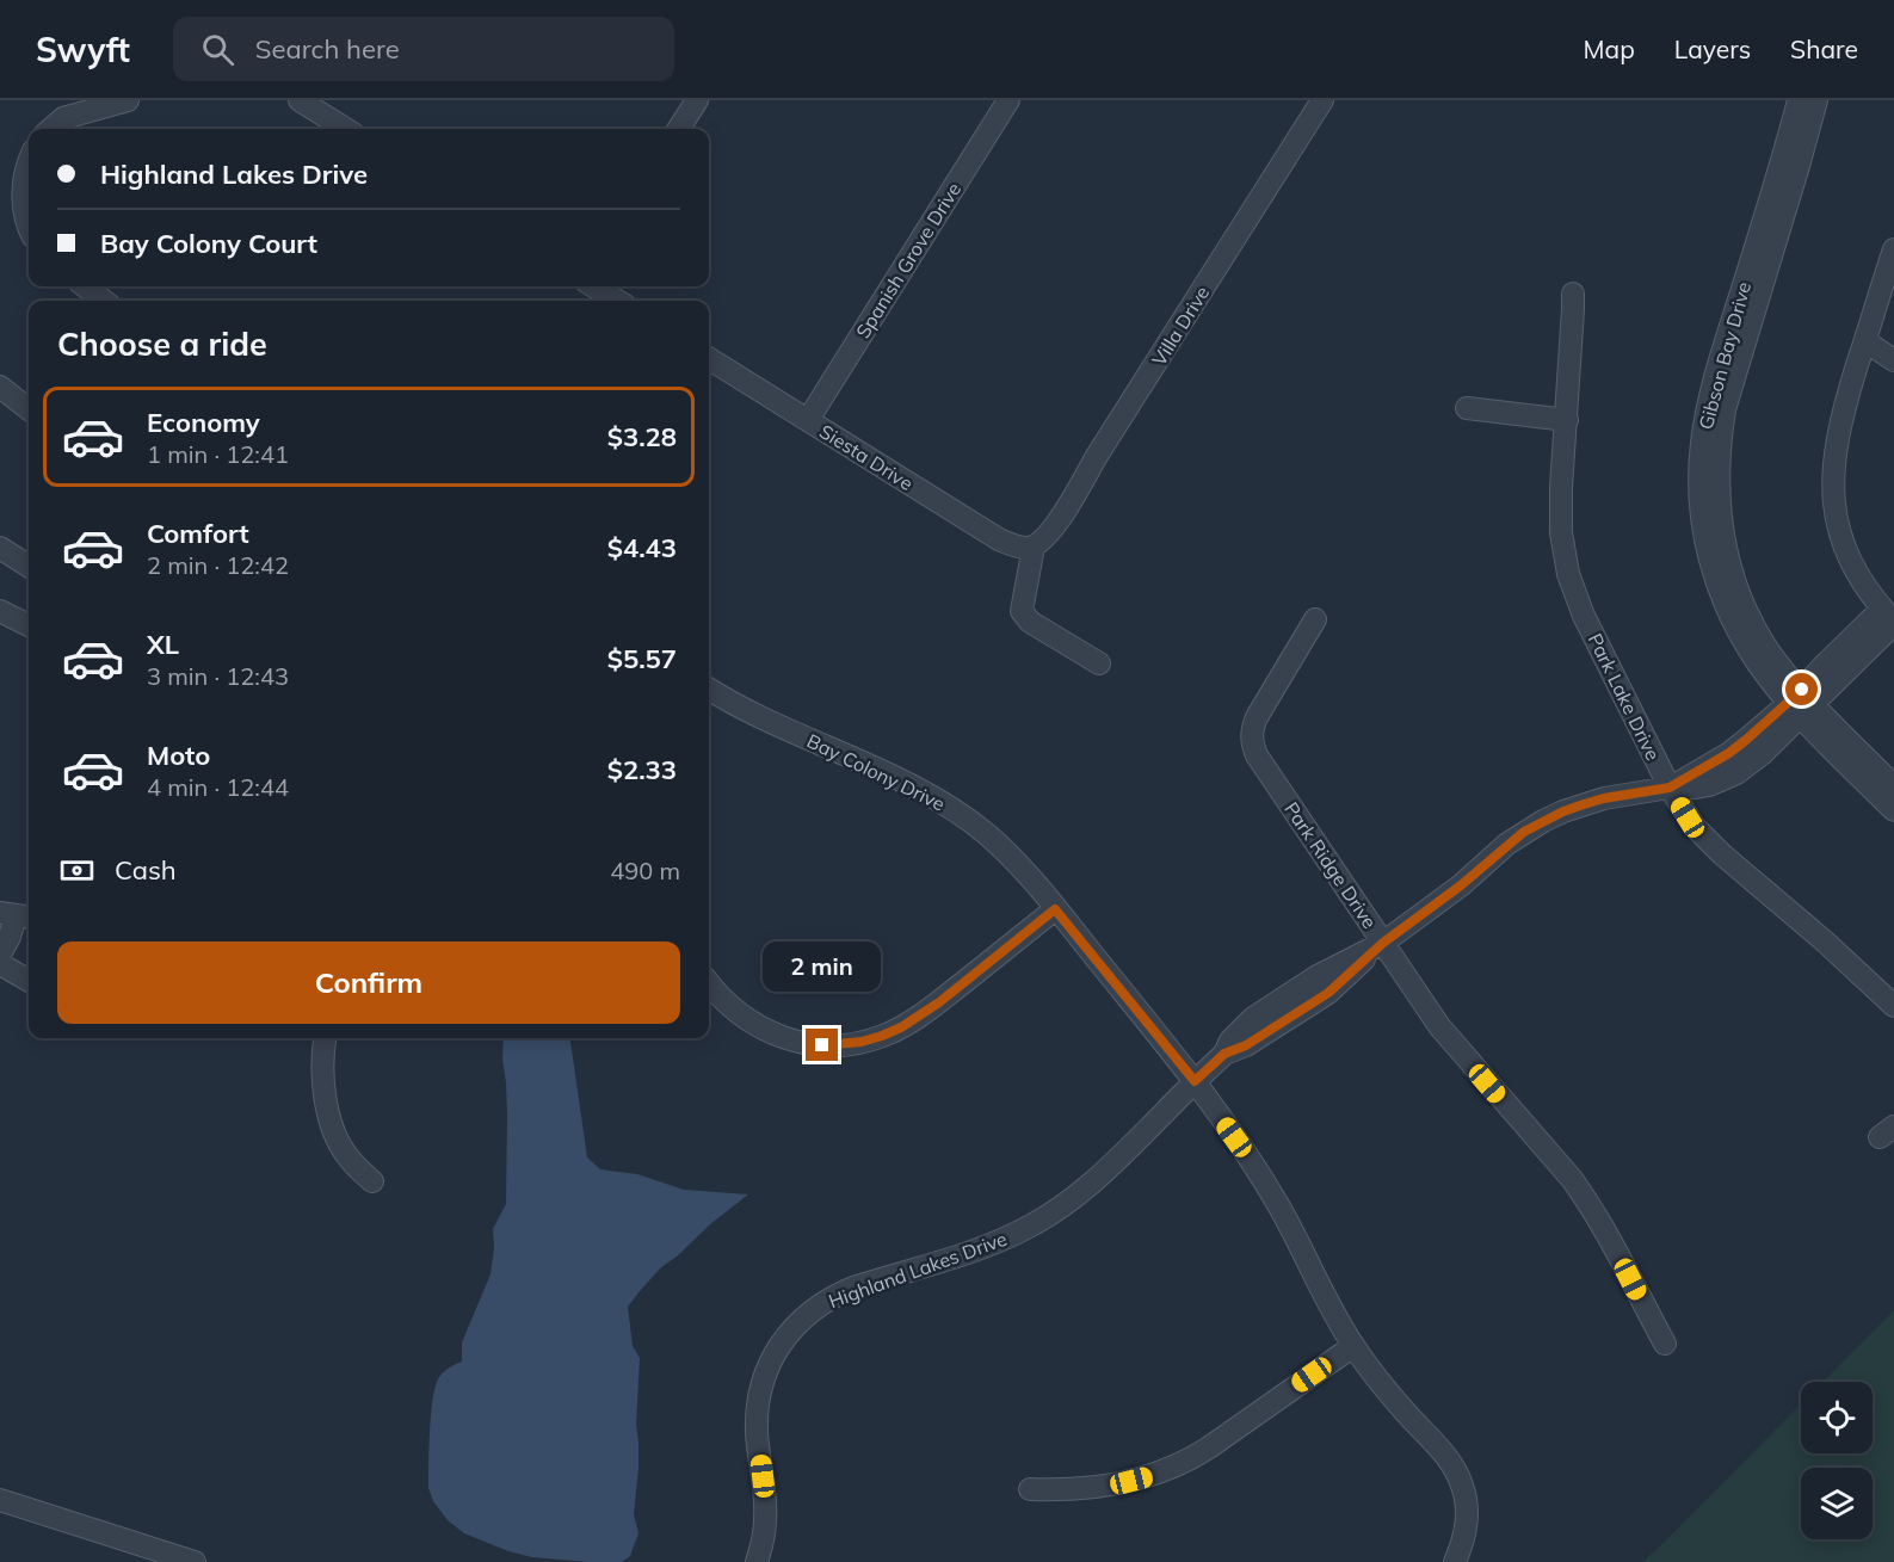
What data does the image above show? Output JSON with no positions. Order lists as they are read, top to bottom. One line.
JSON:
{"streets":{"street":["Spanish Grove Drive","Villa Drive","Gibson Bay Drive","Siesta Drive","Park Lake Drive","Bay Colony Drive","Park Ridge Drive","Highland Lakes Drive"]},"crossings":[["Spanish Grove Drive","Siesta Drive"],["Villa Drive","Siesta Drive"],["Gibson Bay Drive","Highland Lakes Drive"],["Park Lake Drive","Highland Lakes Drive"],["Bay Colony Drive","Highland Lakes Drive"],["Park Ridge Drive","Highland Lakes Drive"]],"page":{"header":"Swyft","search":"Search here","nav":["Map","Layers","Share"],"banner":["Highland Lakes Drive","Bay Colony Court"],"heading":"Choose a ride","list":[{"name":"Economy","note":"1 min · 12:41","value":"$3.28"},{"name":"Comfort","note":"2 min · 12:42","value":"$4.43"},{"name":"XL","note":"3 min · 12:43","value":"$5.57"},{"name":"Moto","note":"4 min · 12:44","value":"$2.33"}],"pay":["Cash","490 m"],"buttons":"Confirm","bubble":"2 min"}}
